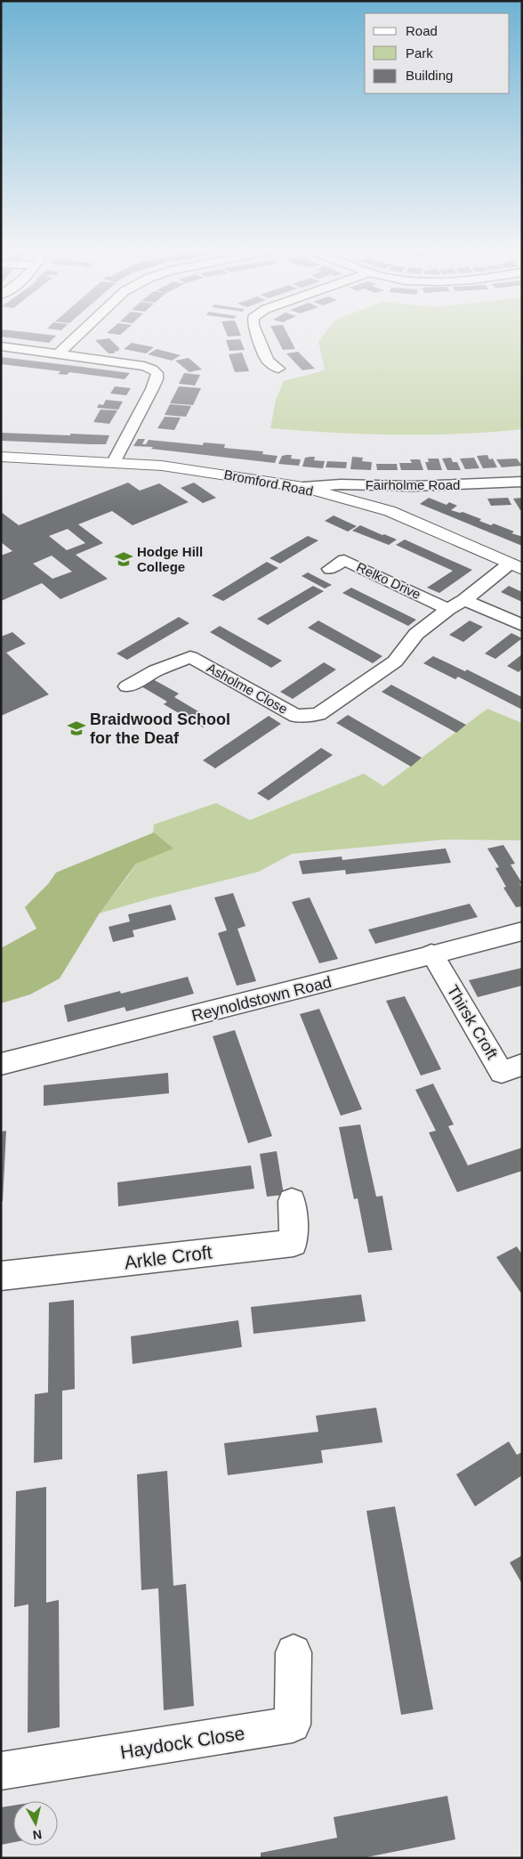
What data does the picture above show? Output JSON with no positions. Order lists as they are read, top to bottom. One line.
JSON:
{"streets":{"street":["Bromford Road","Fairholme Road","Relko Drive","Asholme Close","Reynoldstown Road","Thirsk Croft","Arkle Croft","Haydock Close"]},"crossings":[["Bromford Road","Fairholme Road"],["Bromford Road","Asholme Close"],["Relko Drive","Asholme Close"],["Reynoldstown Road","Thirsk Croft"]],"places":{"school or university":["Hodge Hill College","Braidwood School for the Deaf"]},"legend":["Road","Park","Building"],"north":"bottom"}
